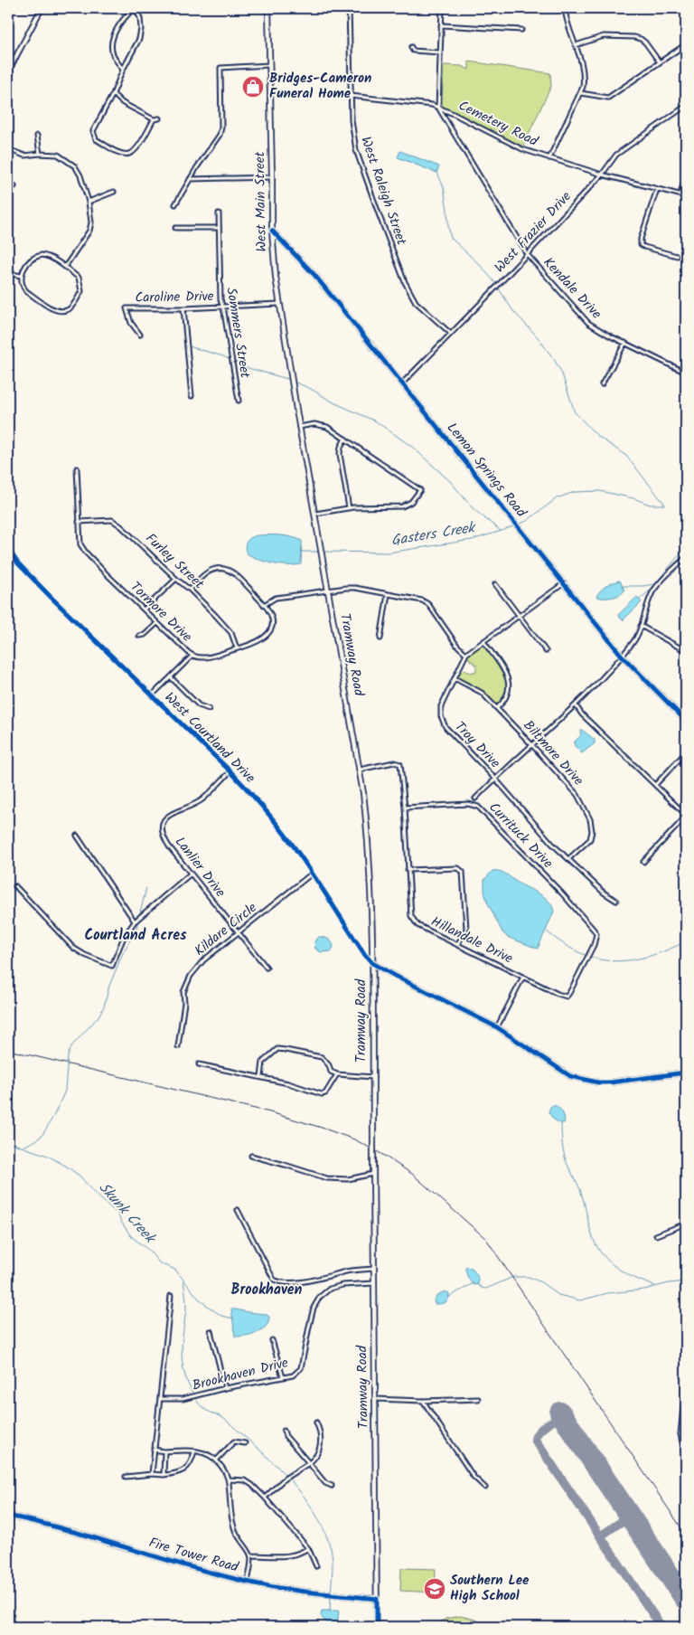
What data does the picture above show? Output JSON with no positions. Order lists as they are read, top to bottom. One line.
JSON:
{"streets":{"main road":["West Main Street","Tramway Road"],"street":["Cemetery Road","West Raleigh Street","West Frazier Drive","Kendale Drive","Caroline Drive","Sommers Street","Lemon Springs Road","Furley Street","Tormore Drive","West Courtland Drive","Troy Drive","Biltmore Drive","Currituck Drive","Lanlier Drive","Kildare Circle","Hillandale Drive","Brookhaven Drive","Fire Tower Road"]},"crossings":[["Cemetery Road","West Raleigh Street"],["Cemetery Road","West Frazier Drive"],["Cemetery Road","Kendale Drive"],["West Raleigh Street","West Frazier Drive"],["West Main Street","Caroline Drive"],["West Main Street","Lemon Springs Road"],["West Main Street","Tramway Road"],["West Frazier Drive","Kendale Drive"],["West Frazier Drive","Lemon Springs Road"],["Caroline Drive","Sommers Street"],["Furley Street","Tormore Drive"],["Tramway Road","West Courtland Drive"],["Tramway Road","Hillandale Drive"],["Tramway Road","Brookhaven Drive"],["Tramway Road","Fire Tower Road"],["West Courtland Drive","Lanlier Drive"],["West Courtland Drive","Kildare Circle"],["Troy Drive","Biltmore Drive"],["Currituck Drive","Hillandale Drive"],["Lanlier Drive","Kildare Circle"]],"districts":["Courtland Acres","Brookhaven"],"water":["Gasters Creek","Skunk Creek"],"places":{"shop":["Bridges-Cameron Funeral Home"],"school or university":["Southern Lee High School"]}}
